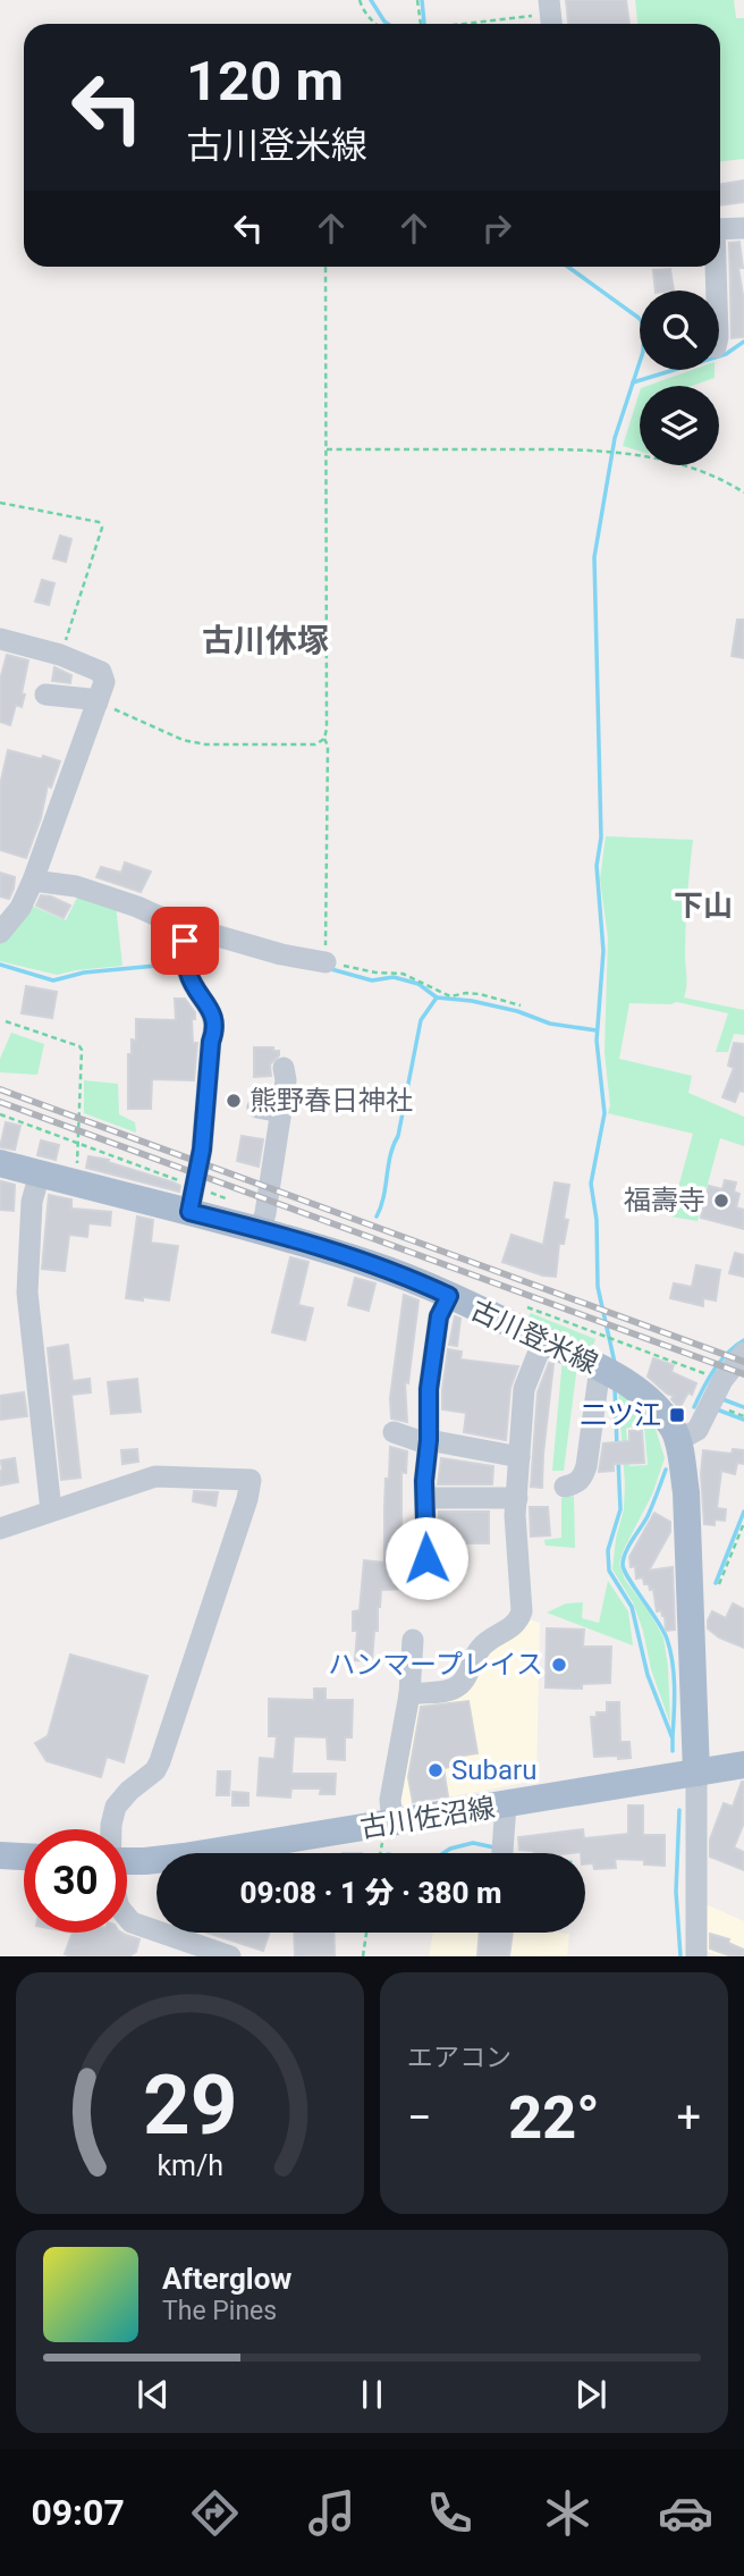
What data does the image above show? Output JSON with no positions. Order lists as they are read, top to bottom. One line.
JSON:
{"streets":{"main road":["古川登米線","古川佐沼線"]},"crossings":[["古川登米線","古川佐沼線"]],"districts":["古川休塚","下山"],"places":{"other":["熊野春日神社","福壽寺","ハンマープレイス","Subaru"],"transit":["二ツ江"]},"page":{"turn":["120 m","古川登米線"],"limit":"30","trip":"09:08 · 1 分 · 380 m","tile":"エアコン","heat":["−","22°","+"],"song":["Afterglow","The Pines"],"tabs":"09:07","gauge":["29","km/h"]}}
